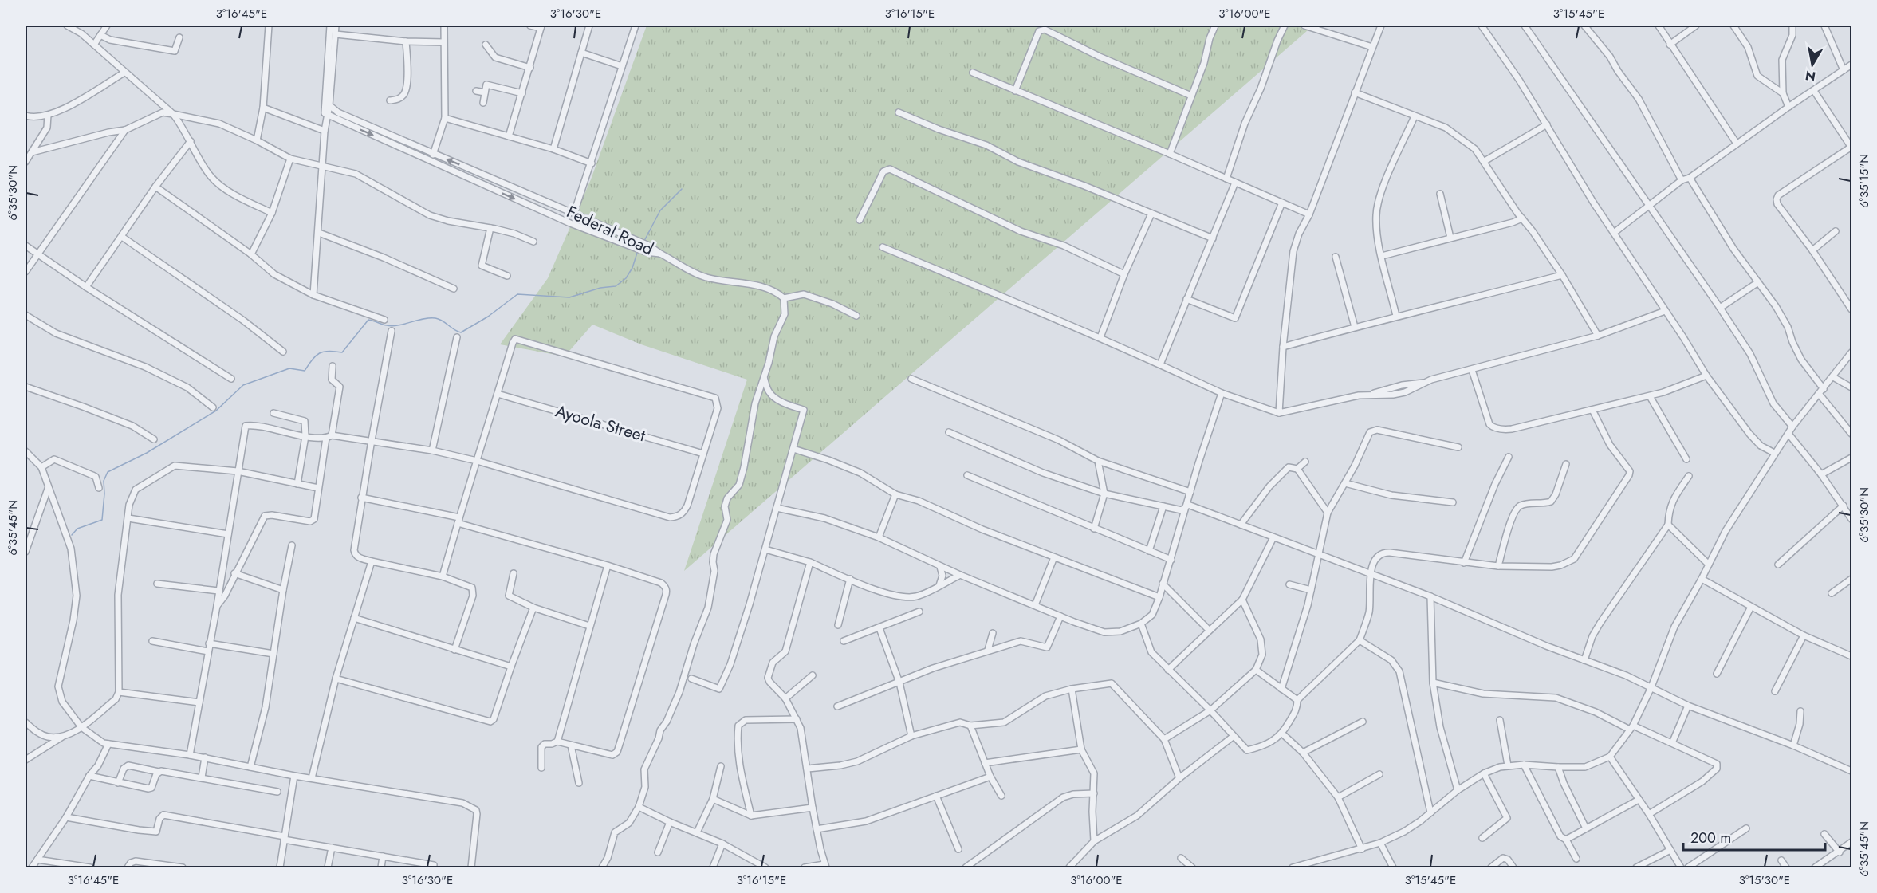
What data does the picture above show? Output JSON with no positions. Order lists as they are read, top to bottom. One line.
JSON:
{"streets":{"street":["Federal Road","Ayoola Street"]},"scale_bar":"200 m","north":"bottom","coordinates":["3°16'45\"E","3°16'30\"E","3°16'15\"E","3°16'00\"E","3°15'45\"E","6°35'15\"N","6°35'30\"N","6°35'45\"N","3°15'30\"E"]}
